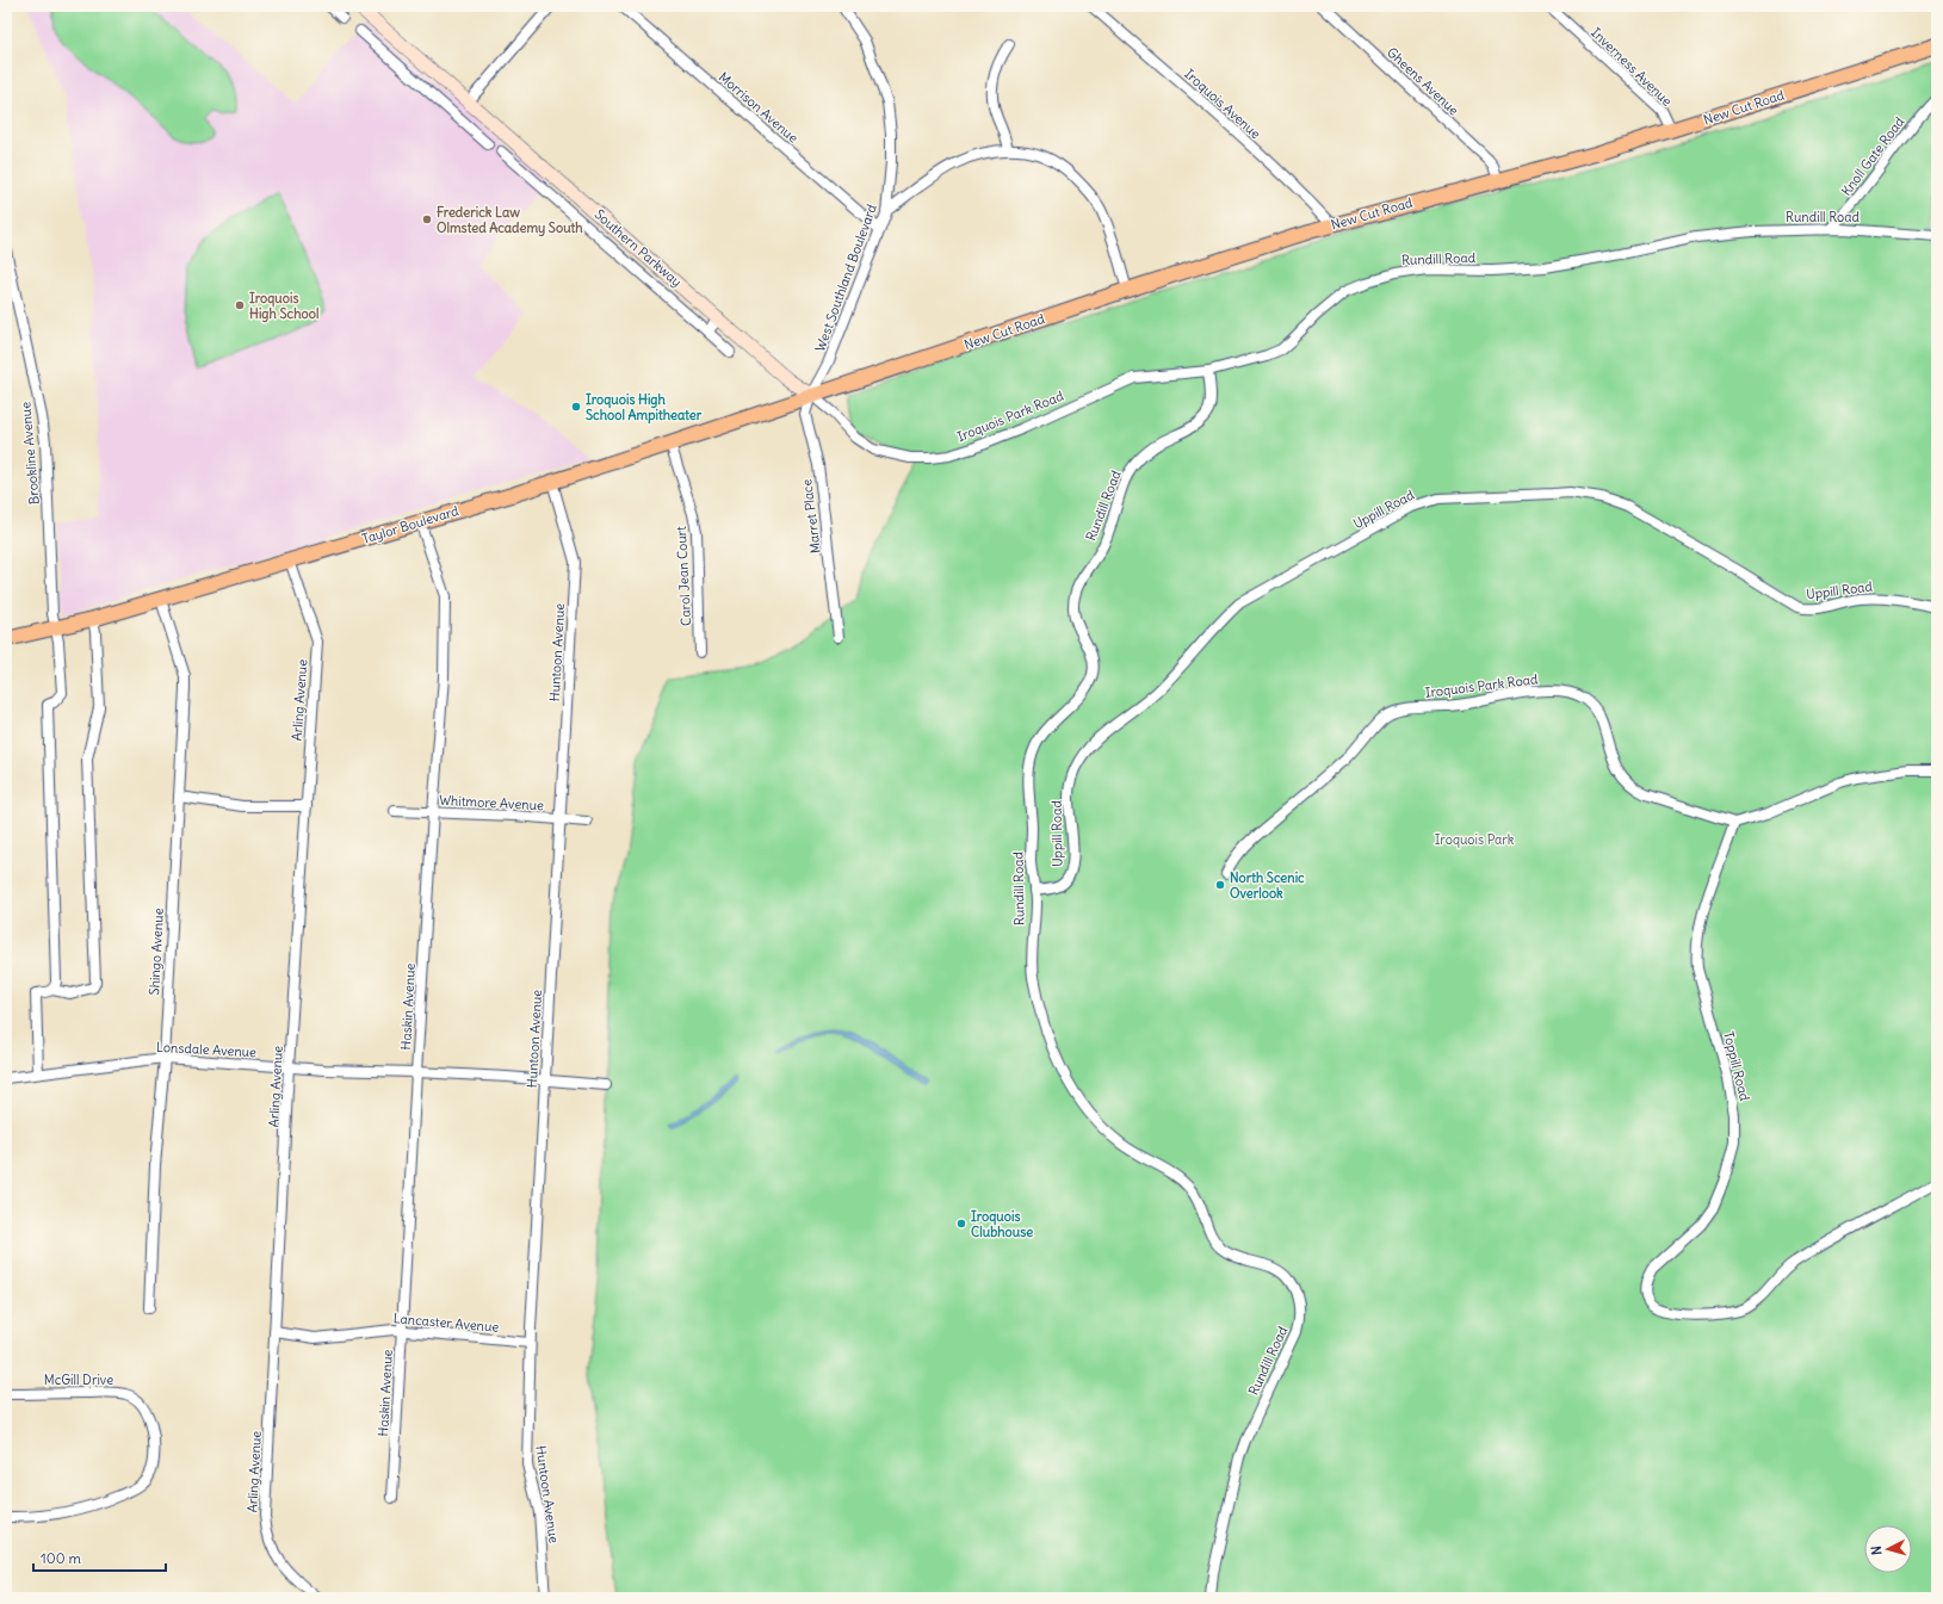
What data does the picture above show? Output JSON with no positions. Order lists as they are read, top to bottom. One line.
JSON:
{"streets":{"main road":["New Cut Road","Southern Parkway","Taylor Boulevard"],"street":["Inverness Avenue","Gheens Avenue","Iroquois Avenue","Morrison Avenue","Knoll Gate Road","Rundill Road","West Southland Boulevard","Iroquois Park Road","Brookline Avenue","Uppill Road","Marret Place","Carol Jean Court","Huntoon Avenue","Arling Avenue","Whitmore Avenue","Shingo Avenue","Haskin Avenue","Lonsdale Avenue","Toppill Road","Lancaster Avenue","McGill Drive"]},"crossings":[["Inverness Avenue","New Cut Road"],["Gheens Avenue","New Cut Road"],["Iroquois Avenue","New Cut Road"],["Morrison Avenue","West Southland Boulevard"],["New Cut Road","Southern Parkway"],["New Cut Road","West Southland Boulevard"],["New Cut Road","Iroquois Park Road"],["New Cut Road","Marret Place"],["New Cut Road","Taylor Boulevard"],["Knoll Gate Road","Rundill Road"],["Rundill Road","Iroquois Park Road"],["Rundill Road","Uppill Road"],["Southern Parkway","West Southland Boulevard"],["Southern Parkway","Iroquois Park Road"],["Southern Parkway","Marret Place"],["Southern Parkway","Taylor Boulevard"],["West Southland Boulevard","Iroquois Park Road"],["West Southland Boulevard","Marret Place"],["West Southland Boulevard","Taylor Boulevard"],["Iroquois Park Road","Marret Place"],["Iroquois Park Road","Taylor Boulevard"],["Iroquois Park Road","Toppill Road"],["Brookline Avenue","Taylor Boulevard"],["Marret Place","Taylor Boulevard"],["Taylor Boulevard","Carol Jean Court"],["Taylor Boulevard","Huntoon Avenue"],["Taylor Boulevard","Arling Avenue"],["Taylor Boulevard","Shingo Avenue"],["Taylor Boulevard","Haskin Avenue"],["Huntoon Avenue","Whitmore Avenue"],["Huntoon Avenue","Lonsdale Avenue"],["Huntoon Avenue","Lancaster Avenue"],["Arling Avenue","Lonsdale Avenue"],["Arling Avenue","Lancaster Avenue"],["Whitmore Avenue","Haskin Avenue"],["Shingo Avenue","Lonsdale Avenue"],["Haskin Avenue","Lonsdale Avenue"],["Haskin Avenue","Lancaster Avenue"]],"parks":["Iroquois Park"],"places":["Frederick Law Olmsted Academy South","Iroquois High School","Iroquois High School Ampitheater","North Scenic Overlook","Iroquois Clubhouse"],"scale_bar":"100 m","north":"left"}
